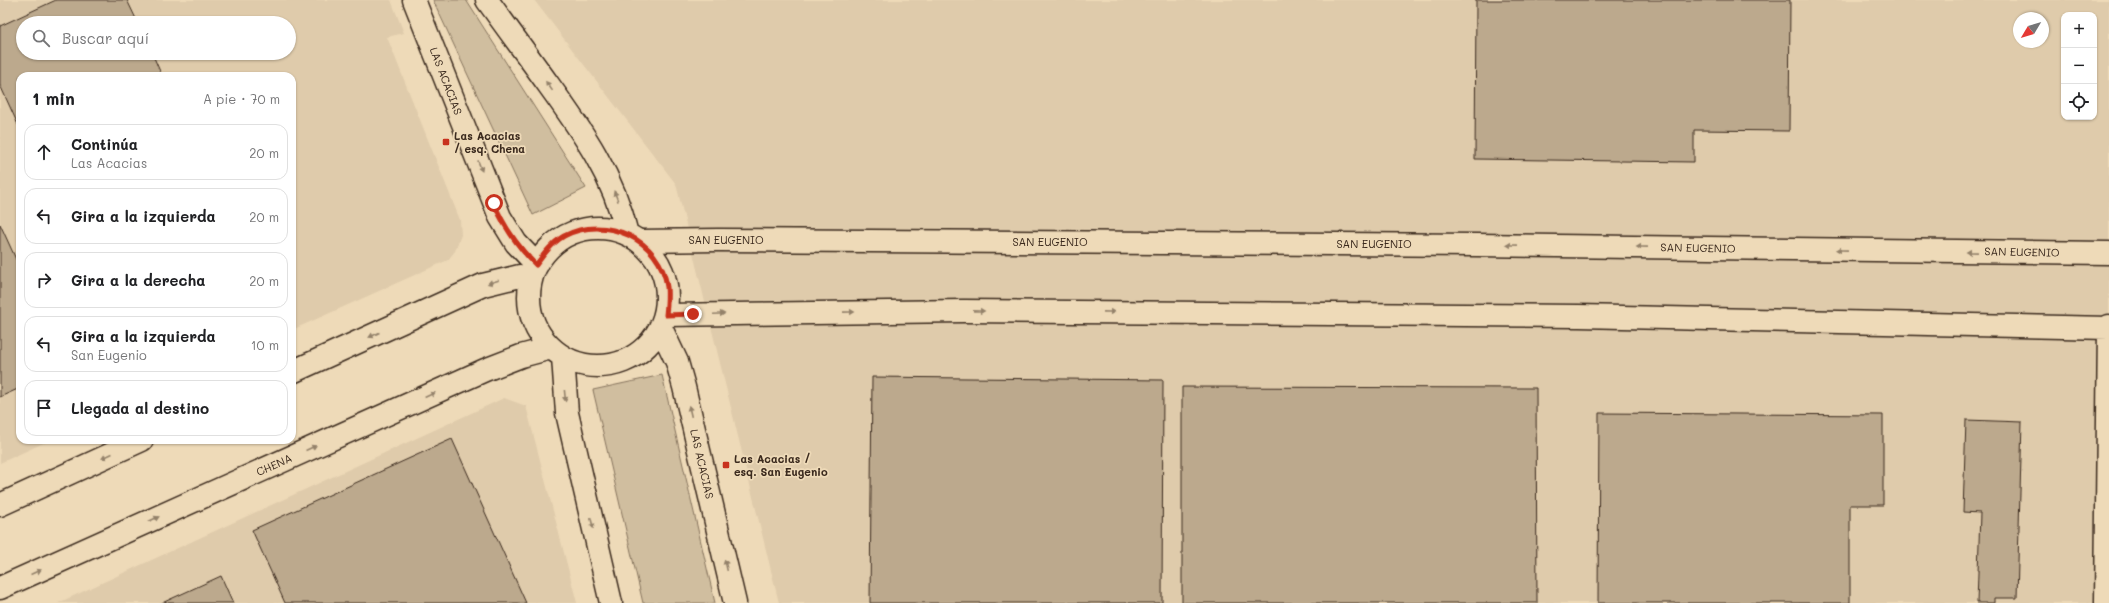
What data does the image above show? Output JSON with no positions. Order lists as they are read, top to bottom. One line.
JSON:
{"streets":{"street":["LAS ACACIAS","SAN EUGENIO","CHENA"]},"crossings":[["LAS ACACIAS","SAN EUGENIO"],["LAS ACACIAS","CHENA"],["SAN EUGENIO","CHENA"]],"places":{"transit":["Las Acacias / esq. Chena","Las Acacias / esq. San Eugenio"]},"north":"bottom left","page":{"map_buttons":["+","−"],"search":"Buscar aquí","heading":["1 min","A pie · 70 m"],"list":[["Continúa","Las Acacias","20 m"],["Gira a la izquierda","20 m"],["Gira a la derecha","20 m"],["Gira a la izquierda","San Eugenio","10 m"],"Llegada al destino"]}}
